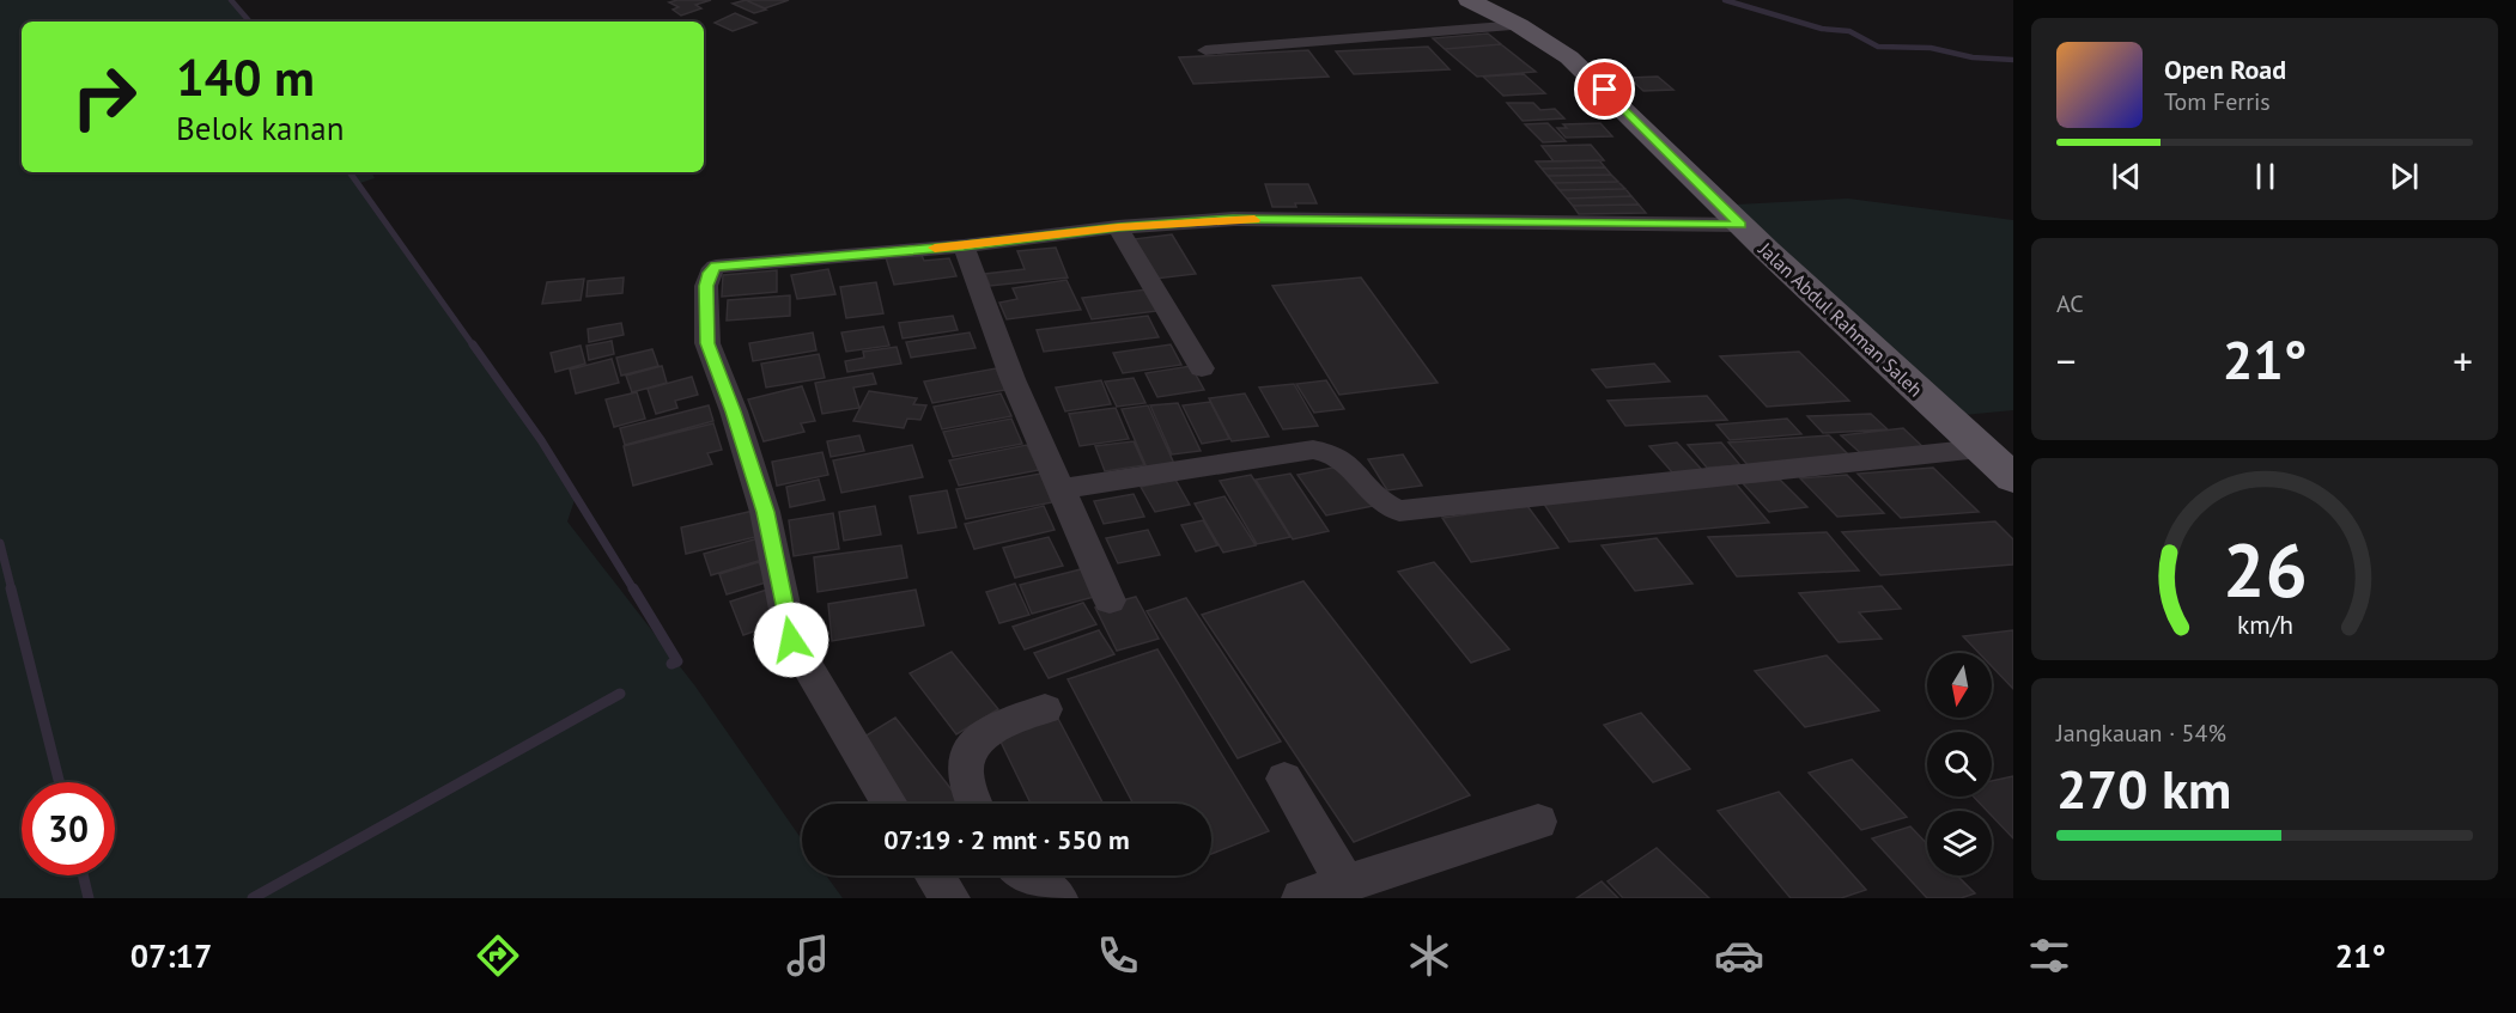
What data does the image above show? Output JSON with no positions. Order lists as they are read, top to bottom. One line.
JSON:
{"streets":{"main road":["Jalan Abdul Rahman Saleh"]},"north":"bottom","page":{"turn":["140 m","Belok kanan"],"song":["Open Road","Tom Ferris"],"tile":["AC",["Jangkauan · 54%","270 km"]],"heat":["−","21°","+"],"limit":"30","trip":"07:19 · 2 mnt · 550 m","tabs":["07:17","21°"],"gauge":["26","km/h"]}}
